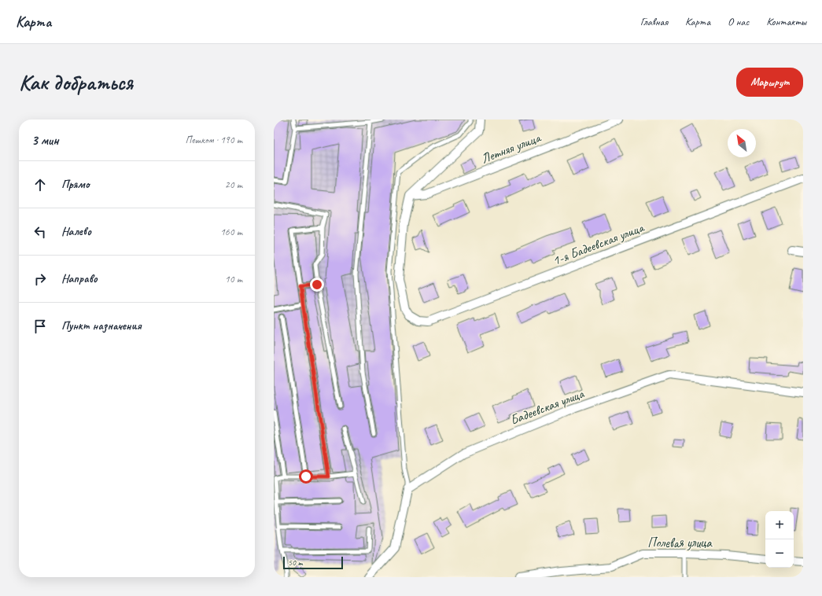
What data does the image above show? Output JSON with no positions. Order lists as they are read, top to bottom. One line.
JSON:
{"streets":{"street":["Летняя улица","1-я Бадеевская улица","Бадеевская улица","Полевая улица"]},"crossings":[["Летняя улица","1-я Бадеевская улица"]],"scale_bar":"50 m","north":"top left","page":{"header":"Карта","nav":["Главная","Карта","О нас","Контакты"],"buttons":"Маршрут","title":"Как добраться","heading":["3 мин","Пешком · 190 m"],"list":[["Прямо","20 m"],["Налево","160 m"],["Направо","10 m"],"Пункт назначения"],"map_buttons":["+","−"],"scale":"50 m"}}
